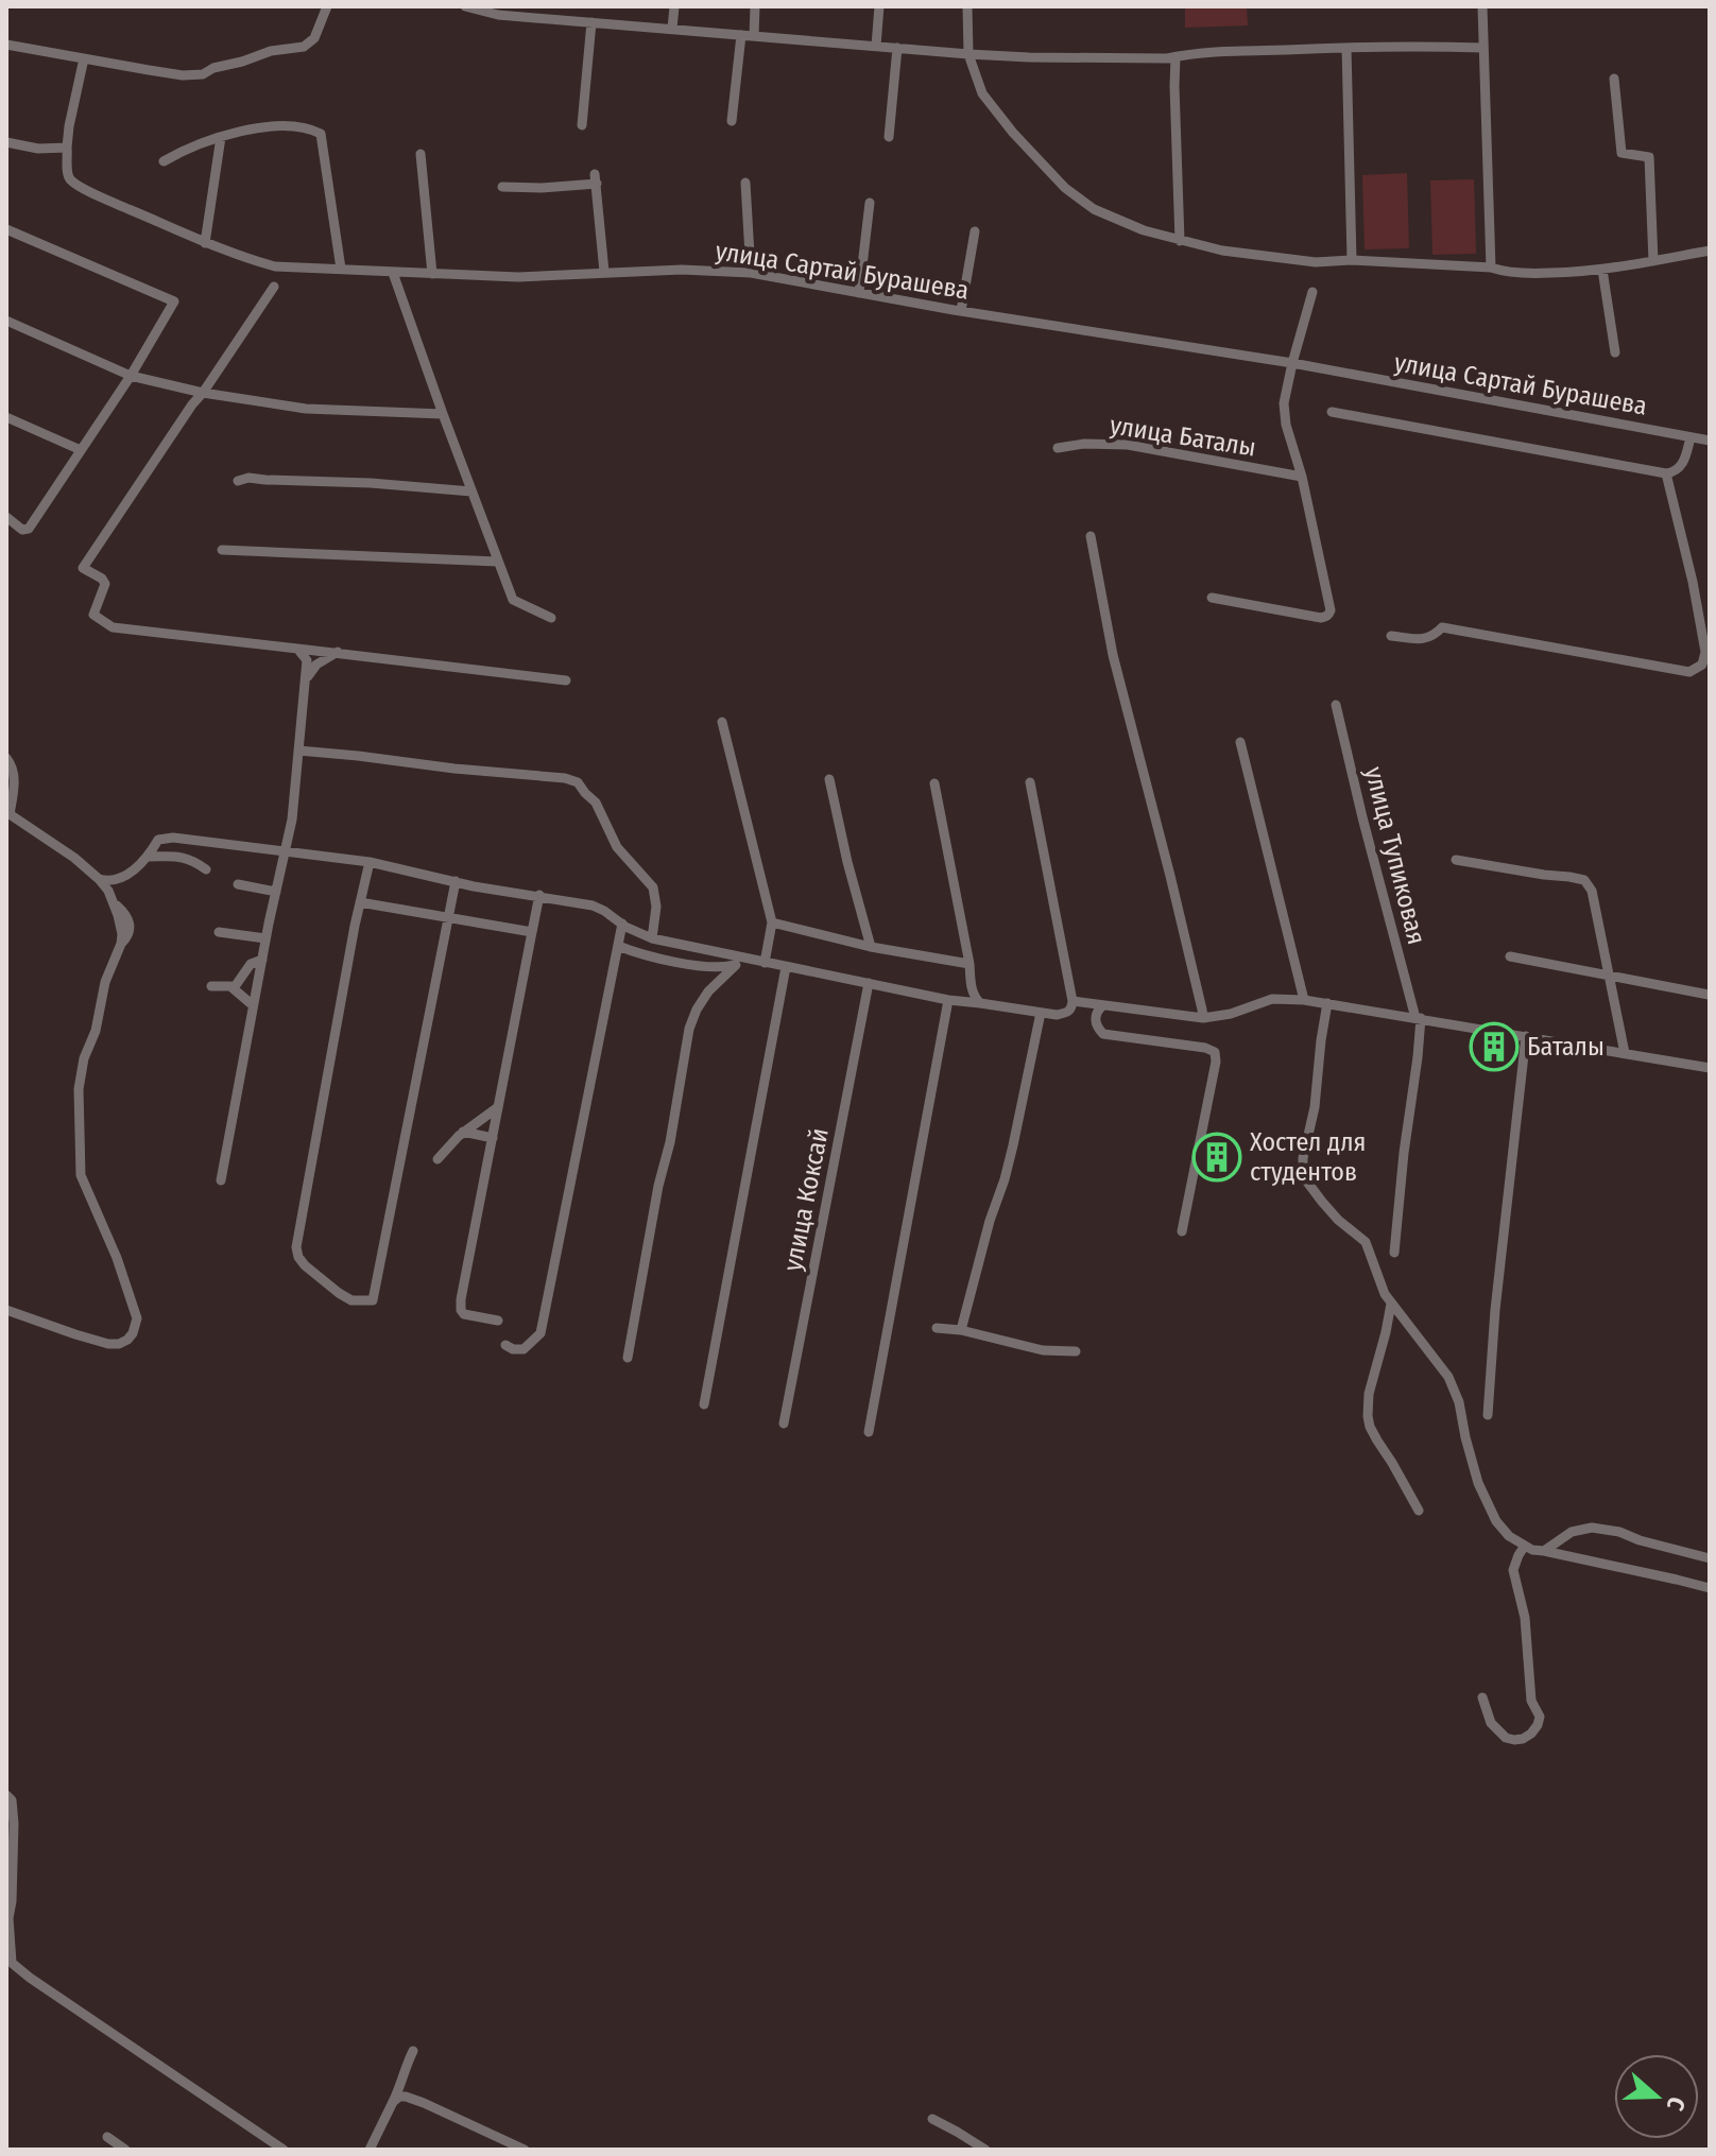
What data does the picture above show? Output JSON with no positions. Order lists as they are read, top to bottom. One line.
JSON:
{"streets":{"street":["улица Сартай Бурашева","улица Баталы","улица Тупиковая","улица Коксай"]},"places":{"building":["Баталы","Хостел для студентов"]},"north":"right"}
